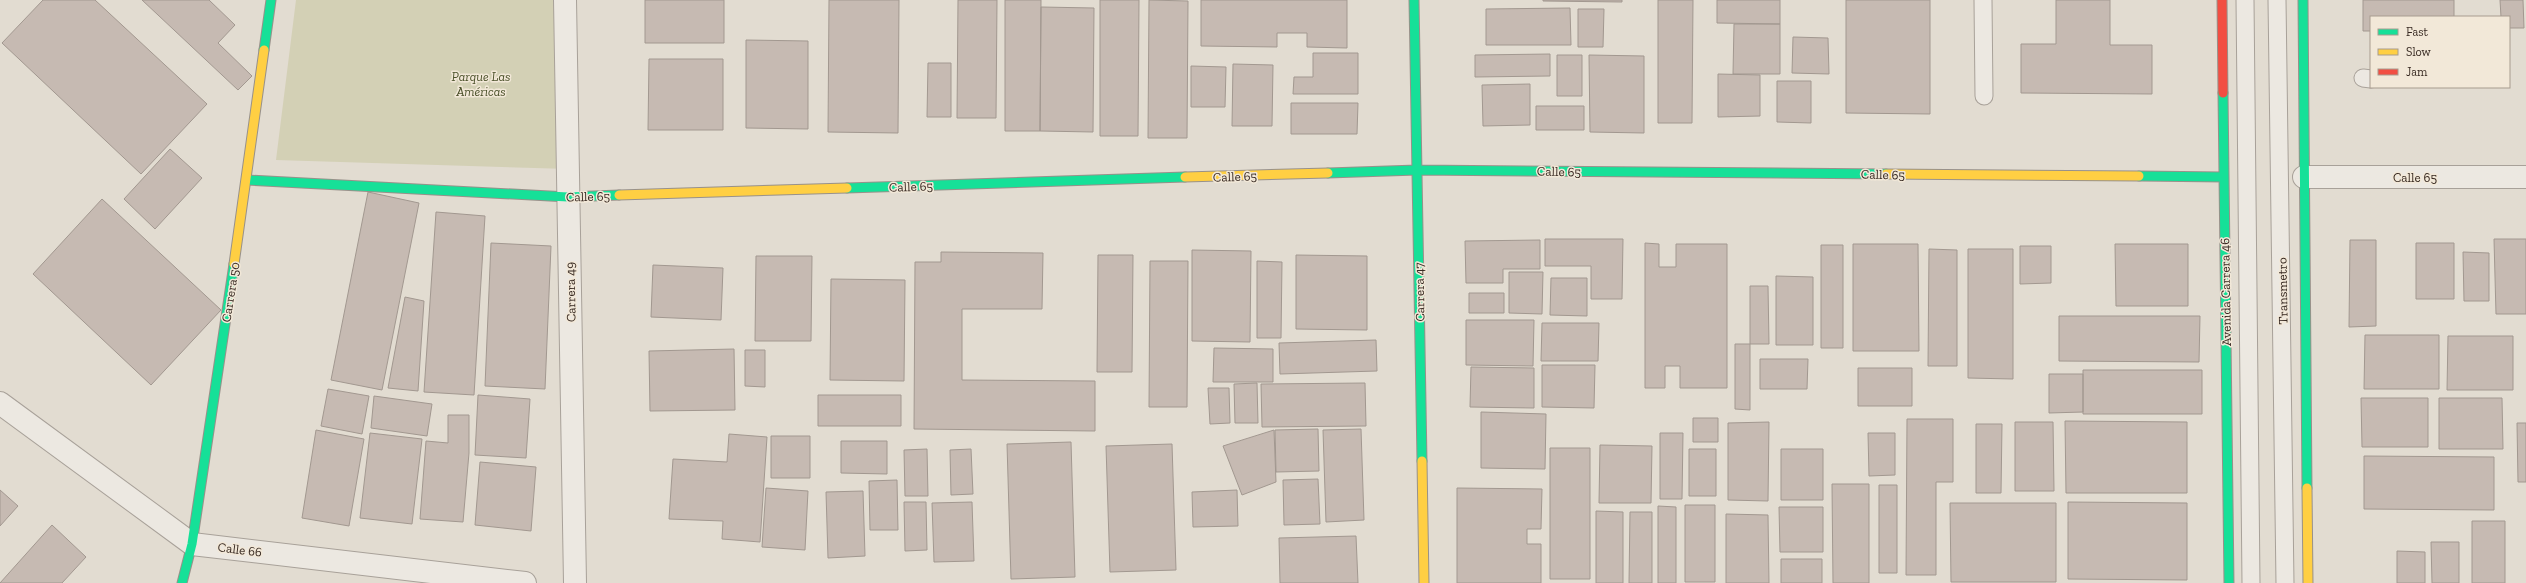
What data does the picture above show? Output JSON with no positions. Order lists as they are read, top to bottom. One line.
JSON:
{"streets":{"street":["Calle 65","Carrera 50","Carrera 49","Carrera 47","Avenida Carrera 46","Calle 66"],"lane":["Transmetro"]},"crossings":[["Calle 65","Carrera 50"],["Calle 65","Carrera 49"],["Calle 65","Carrera 47"],["Calle 65","Avenida Carrera 46"],["Carrera 50","Calle 66"]],"parks":["Parque Las Américas"],"legend":["Fast","Slow","Jam"]}
